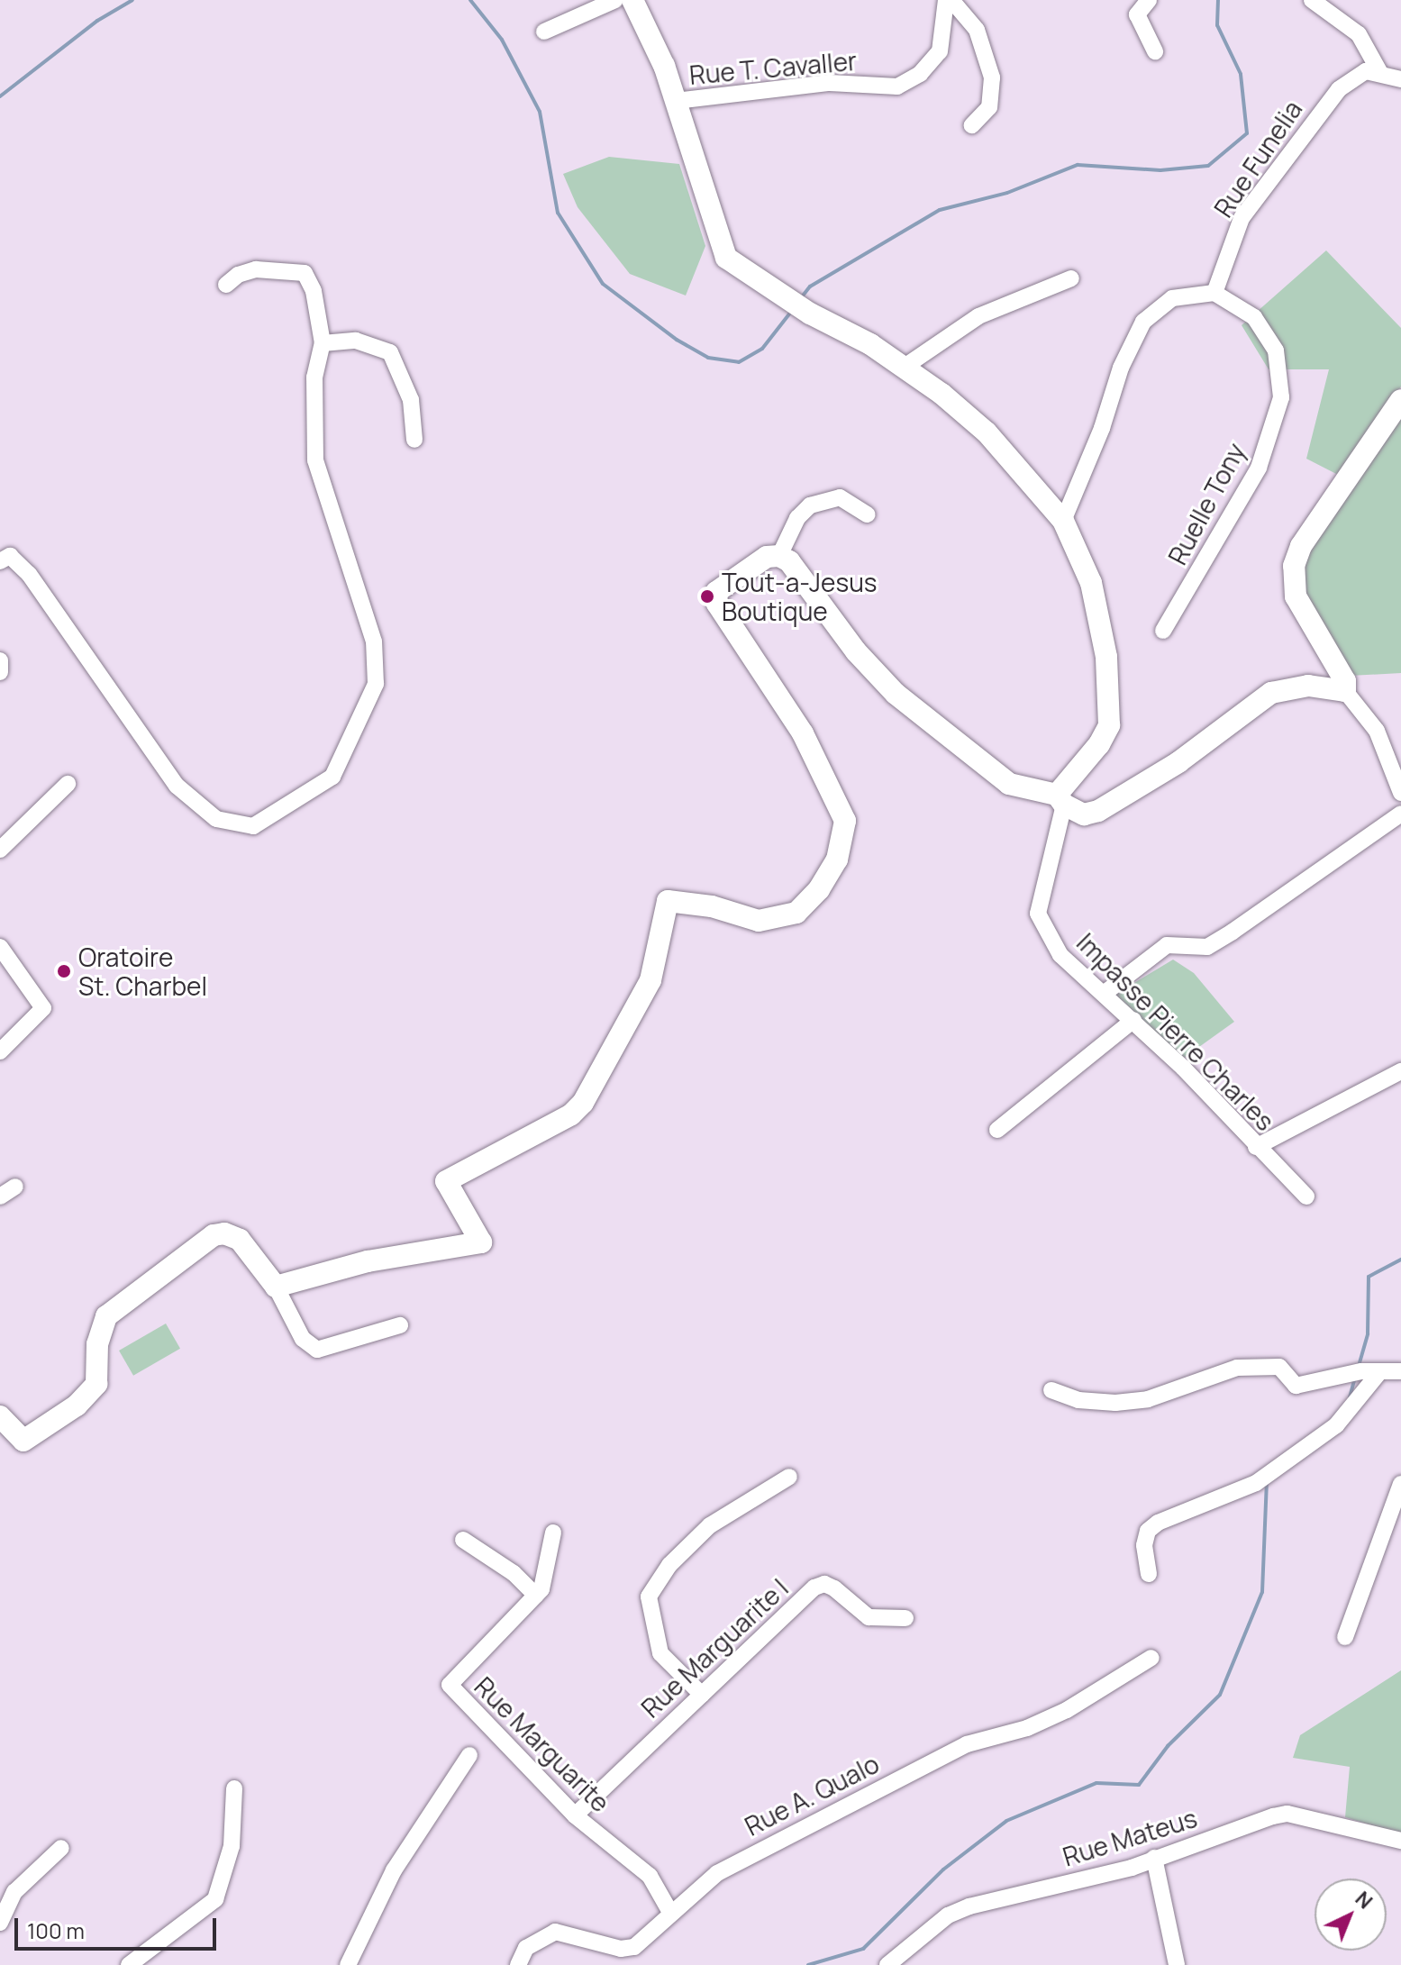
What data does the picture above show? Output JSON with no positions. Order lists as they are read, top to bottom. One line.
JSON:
{"streets":{"street":["Rue T. Cavaller","Rue Funelia","Ruelle Tony","Impasse Pierre Charles","Rue Marguarite I","Rue Marguarite","Rue A. Qualo","Rue Mateus"]},"crossings":[["Rue Funelia","Ruelle Tony"],["Rue Marguarite I","Rue Marguarite"],["Rue Marguarite","Rue A. Qualo"]],"places":["Tout-a-Jesus Boutique","Oratoire St. Charbel"],"scale_bar":"100 m","north":"top right"}
